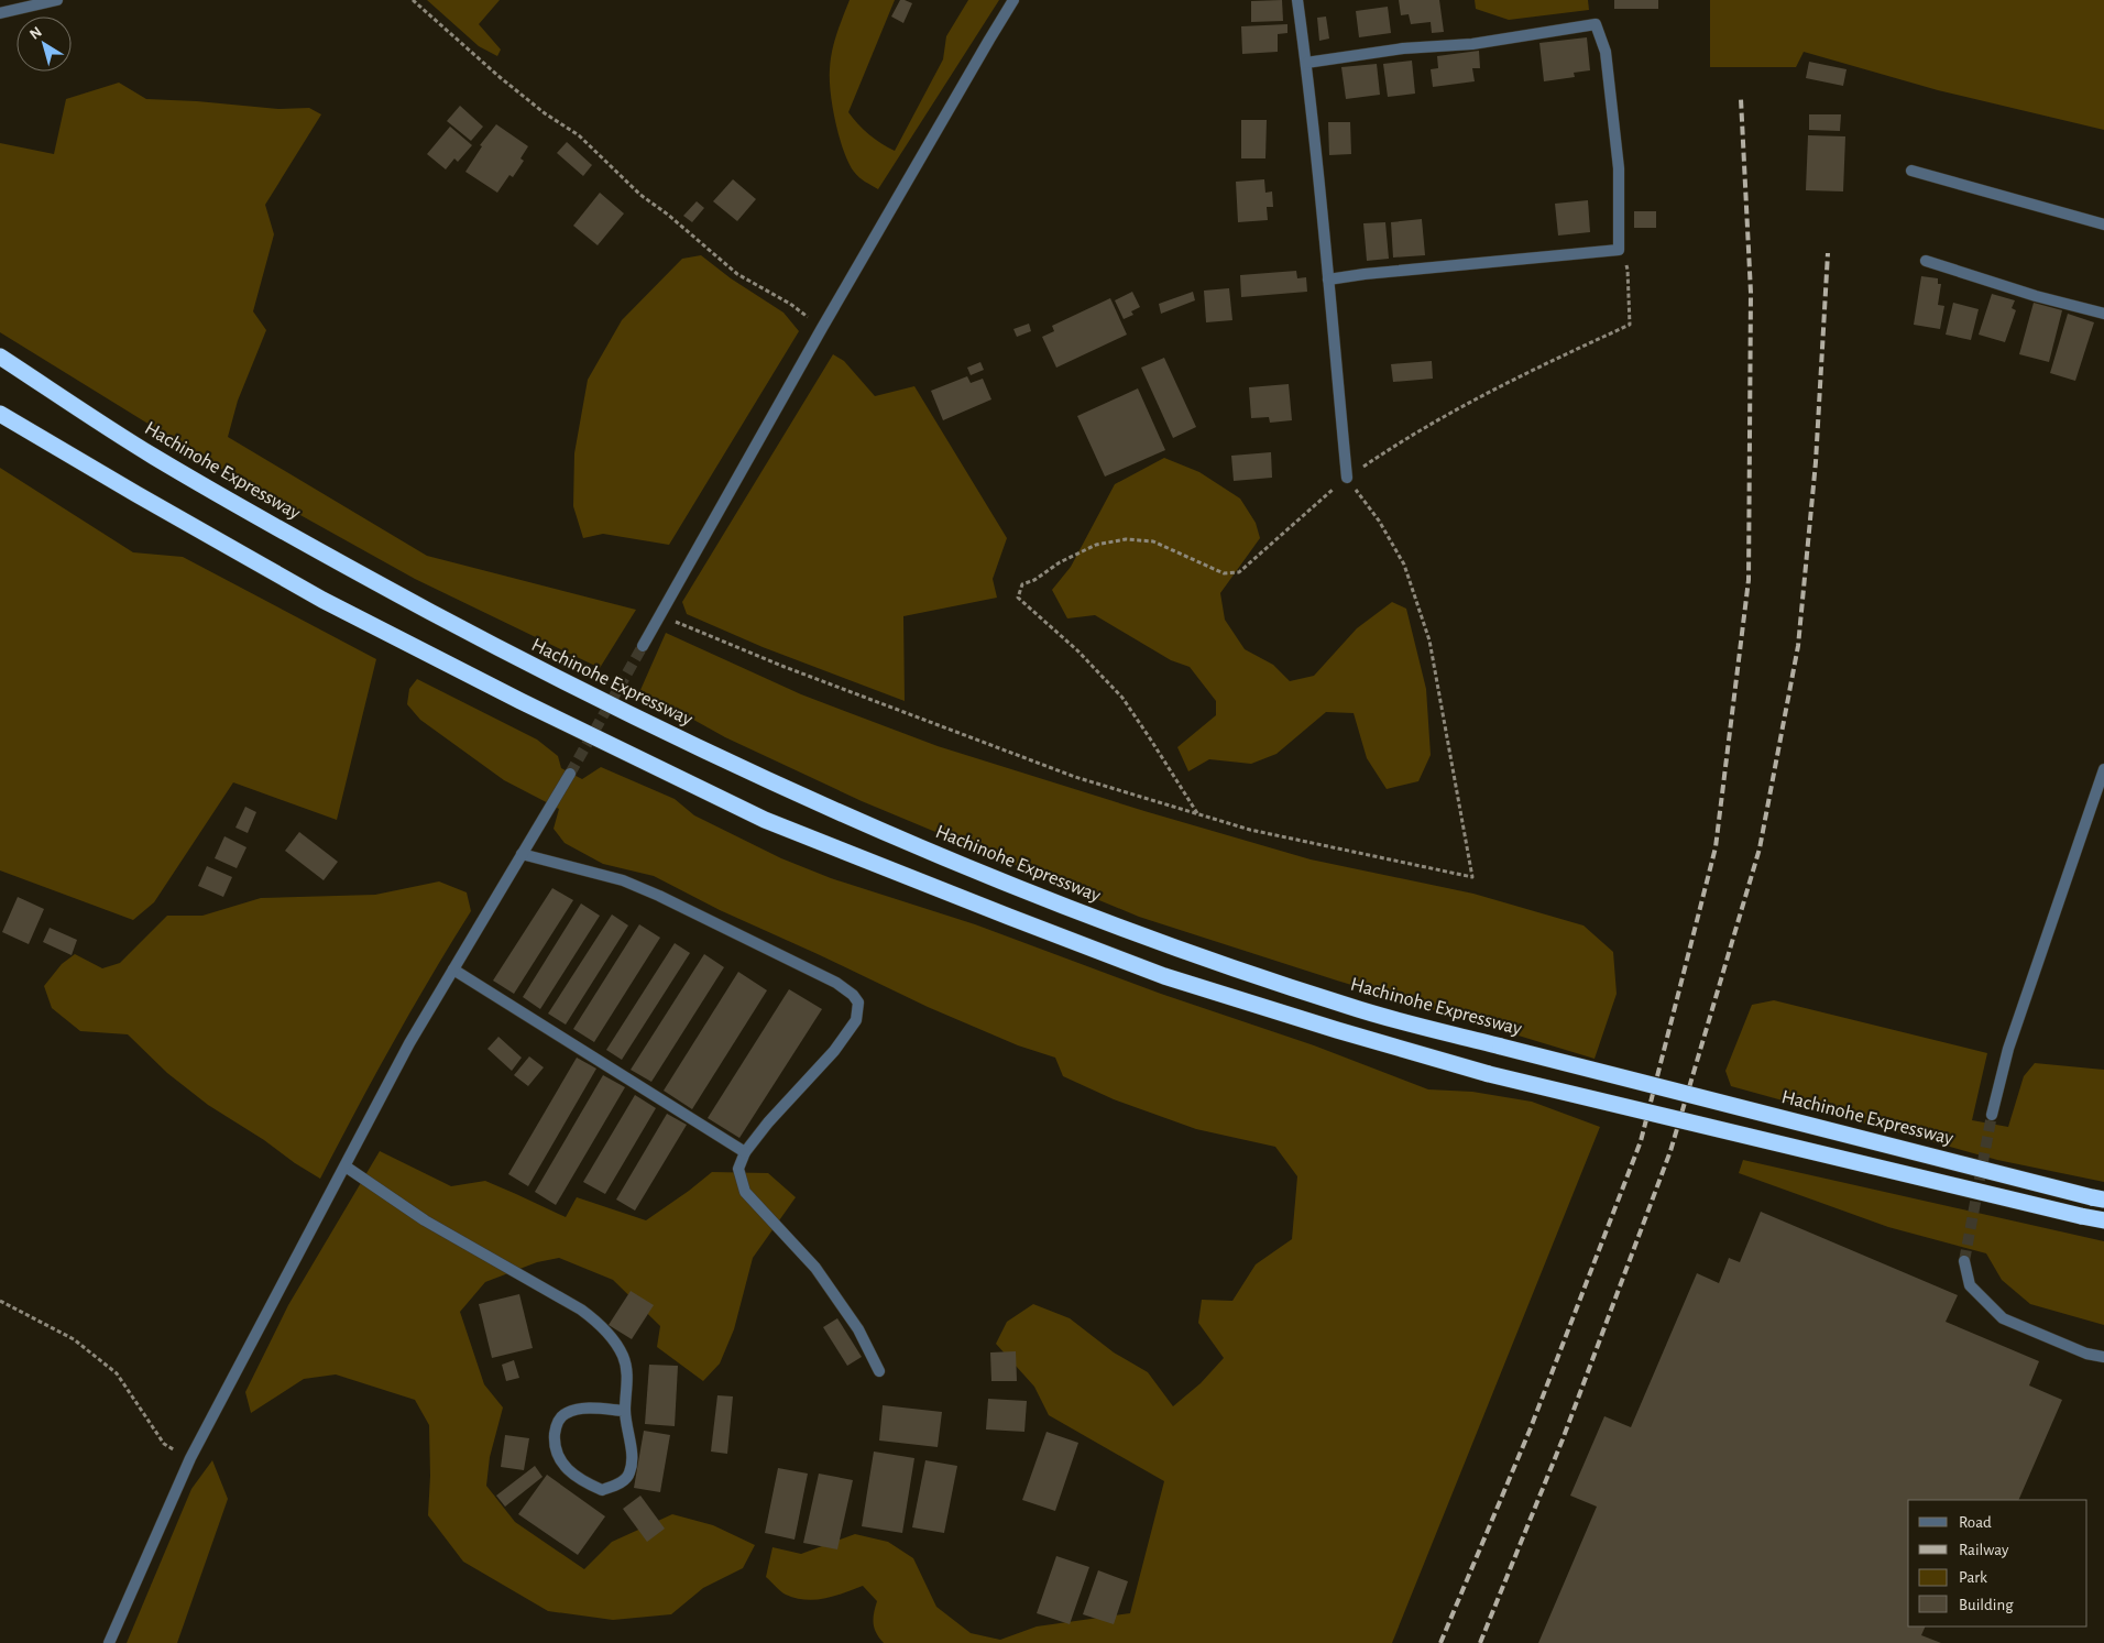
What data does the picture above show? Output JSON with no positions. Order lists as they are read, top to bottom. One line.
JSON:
{"streets":{"highway":["Hachinohe Expressway"]},"legend":["Road","Railway","Park","Building"],"north":"top left"}
